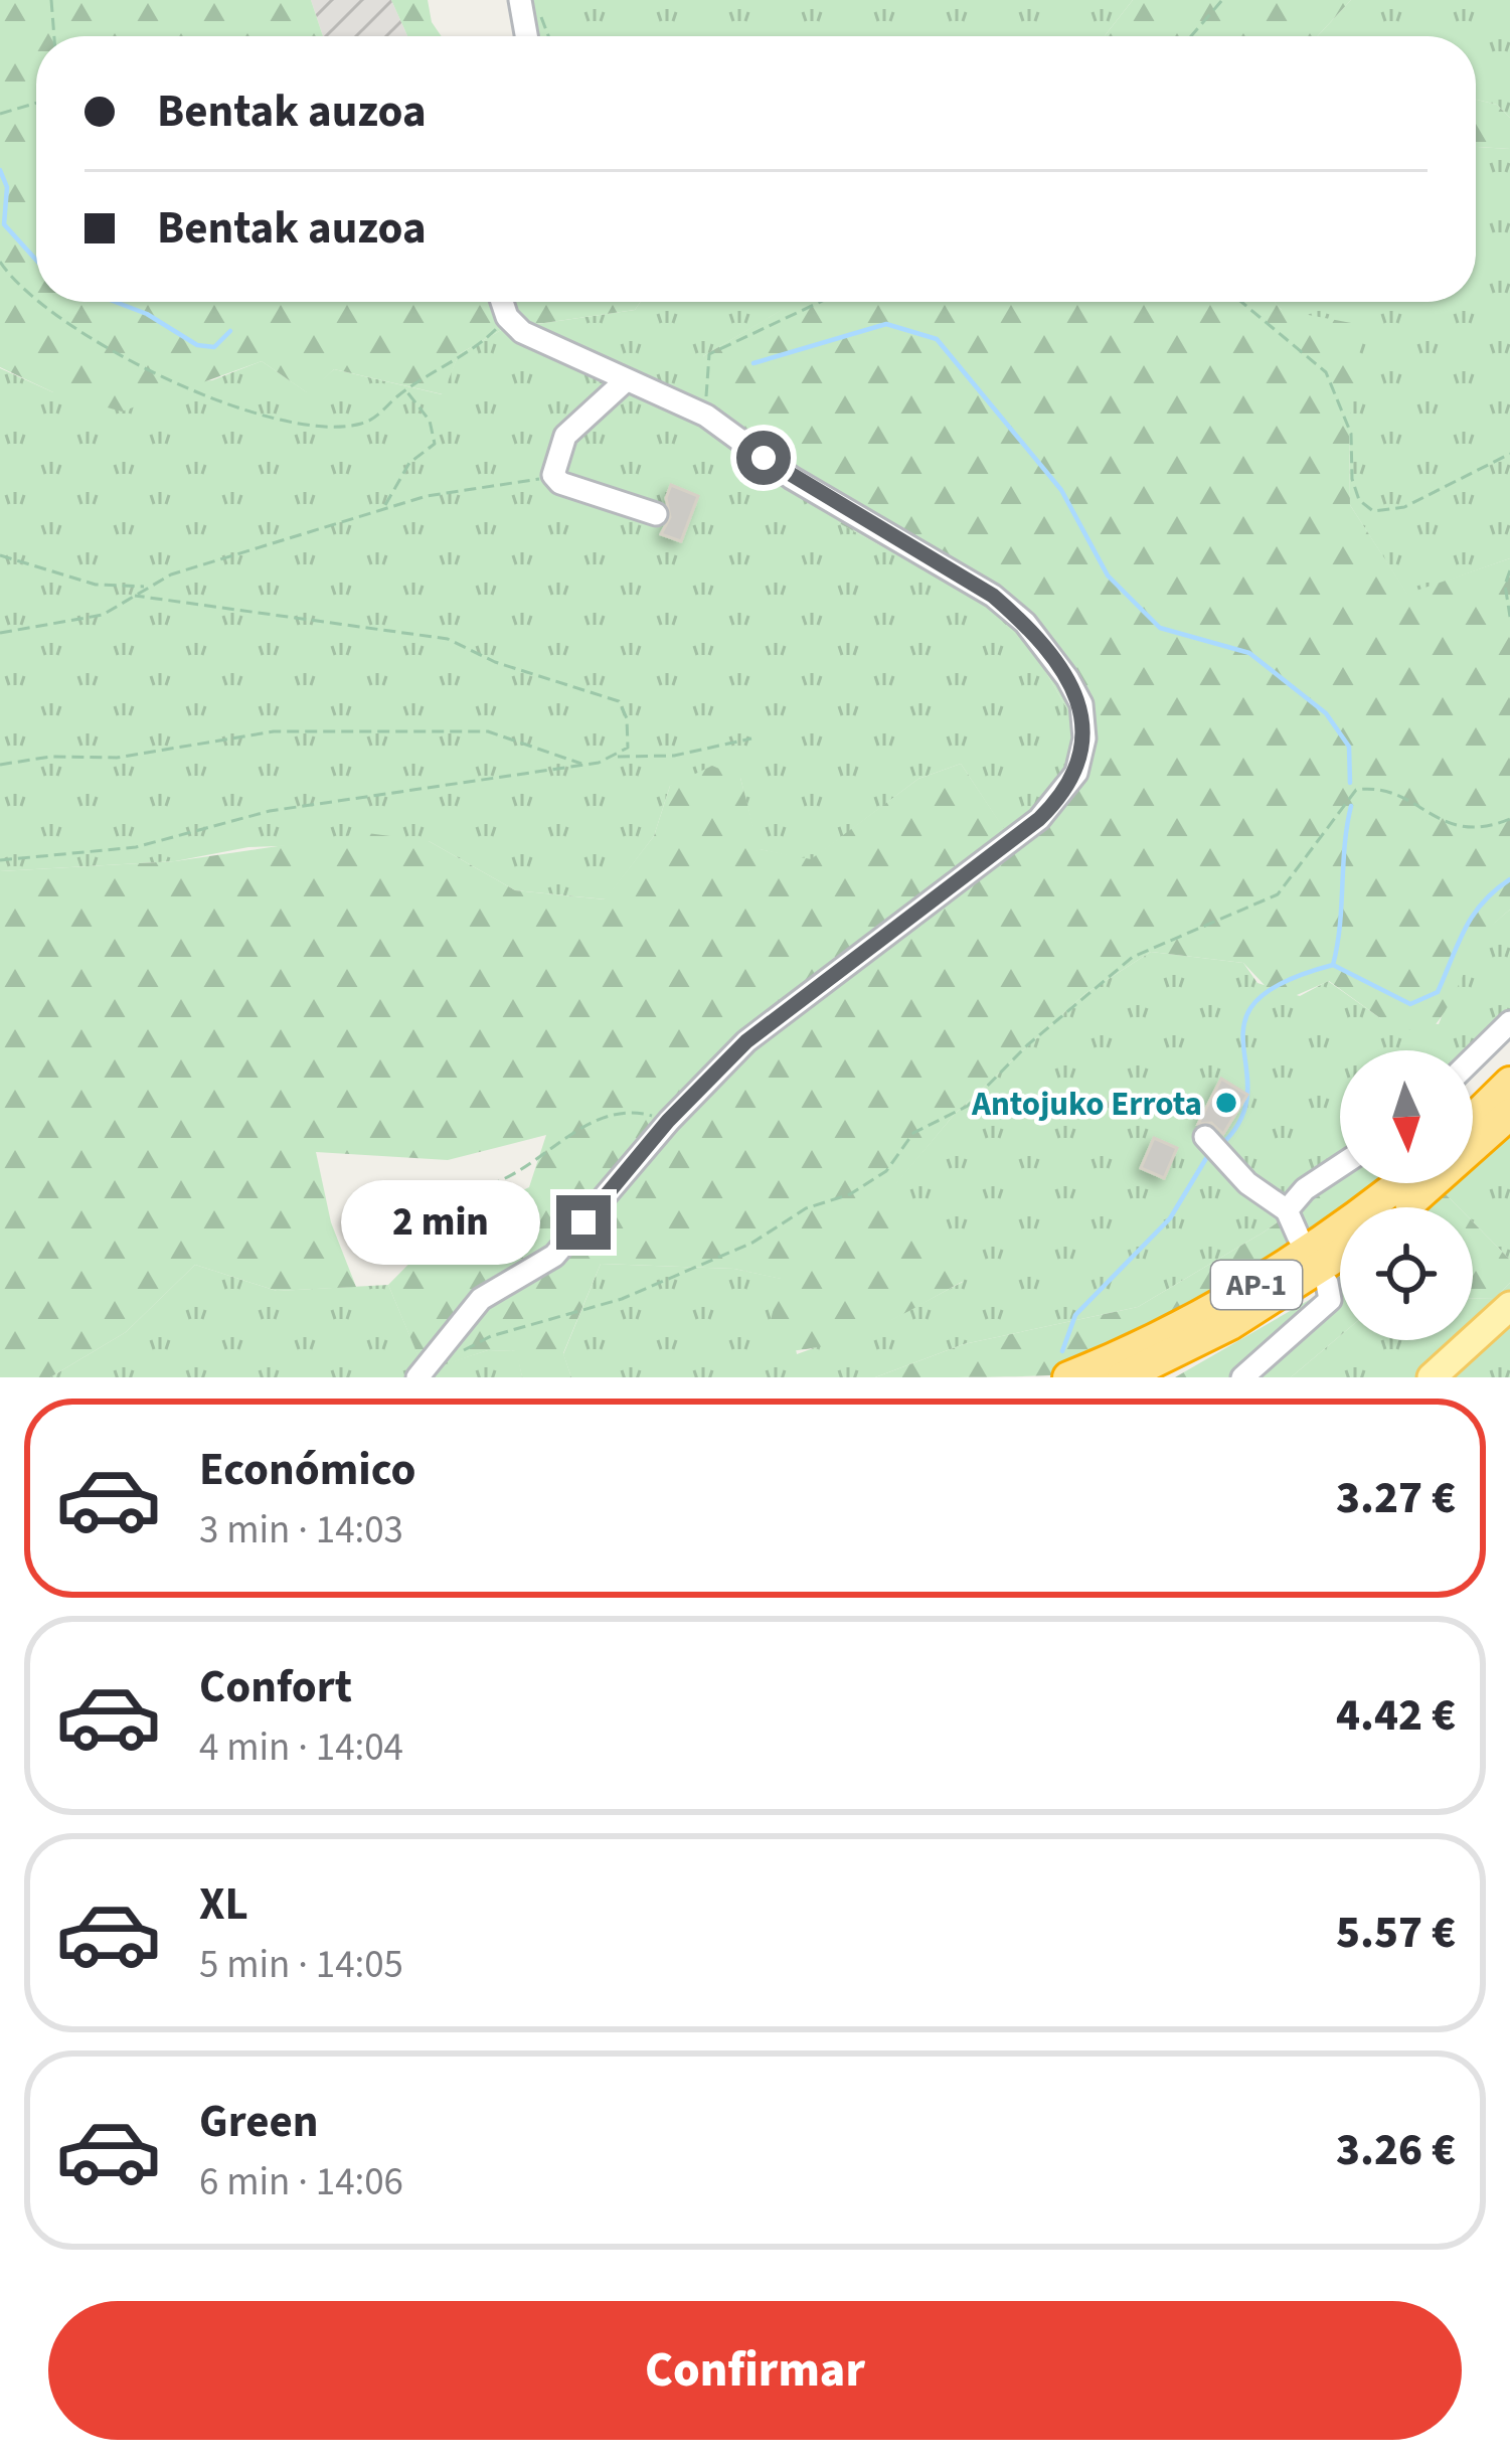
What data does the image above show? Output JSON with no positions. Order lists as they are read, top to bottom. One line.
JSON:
{"streets":{"highway":["AP-1"]},"places":["Antojuko Errota"],"north":"bottom","page":{"banner":["Bentak auzoa","Bentak auzoa"],"bubble":"2 min","list":[{"name":"Económico","note":"3 min · 14:03","value":"3.27 €"},{"name":"Confort","note":"4 min · 14:04","value":"4.42 €"},{"name":"XL","note":"5 min · 14:05","value":"5.57 €"},{"name":"Green","note":"6 min · 14:06","value":"3.26 €"}],"buttons":"Confirmar"}}
